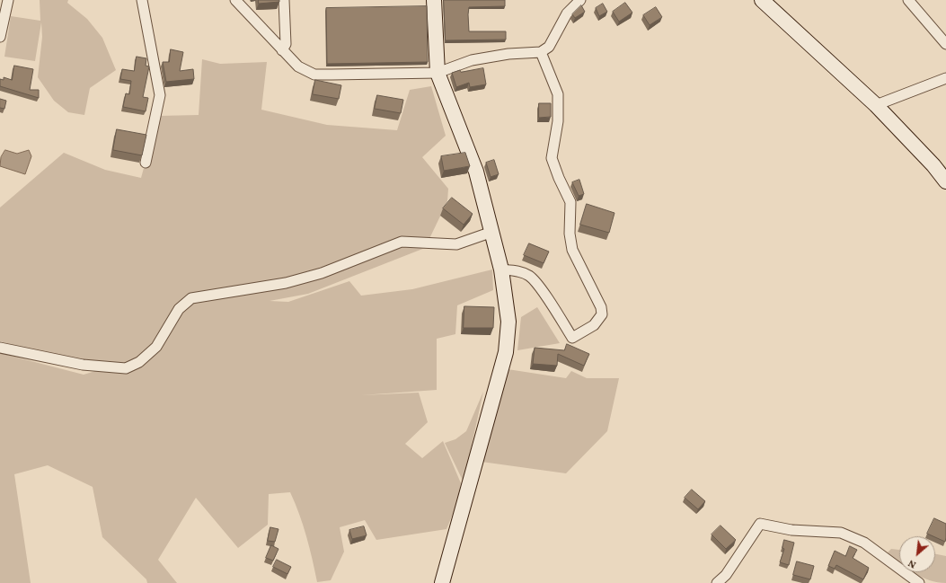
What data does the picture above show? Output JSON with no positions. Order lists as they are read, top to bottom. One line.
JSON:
{"north":"bottom left"}
